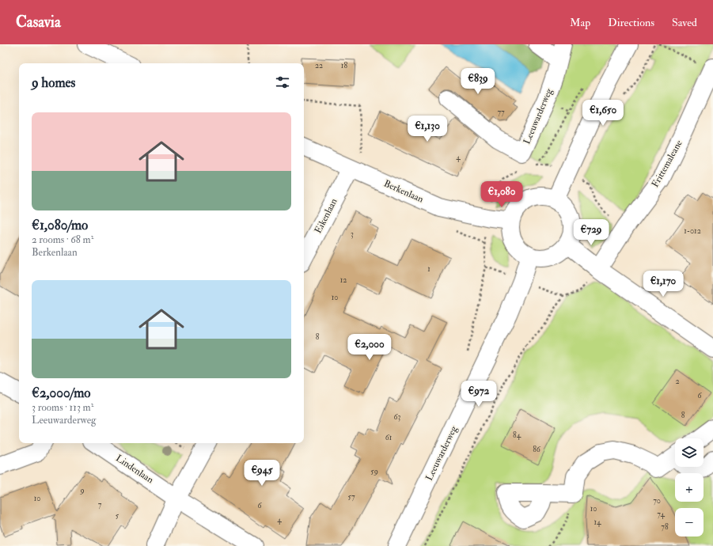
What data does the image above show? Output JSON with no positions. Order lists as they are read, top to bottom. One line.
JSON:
{"streets":{"main road":["Leeuwarderweg","Frittemaleane","Berkenlaan","Eikenlaan","Lindenlaan"]},"crossings":[["Leeuwarderweg","Berkenlaan"],["Berkenlaan","Eikenlaan"]],"house_numbers":["22","18","77","4","1-012","3","1","12","10","8","2","6","8","63","84","61","86","59","9","57","10","70","7","6","10","74","5","4","14","78"],"page":{"header":"Casavia","nav":["Map","Directions","Saved"],"heading":"9 homes","price":["€839","€1,650","€1,130","€1,080","€729","€1,170","€2,000","€972","€945"],"list":[{"name":"€1,080/mo","note":"2 rooms · 68 m² · Berkenlaan"},{"name":"€2,000/mo","note":"3 rooms · 113 m² · Leeuwarderweg"}],"map_buttons":["+","−"]}}
